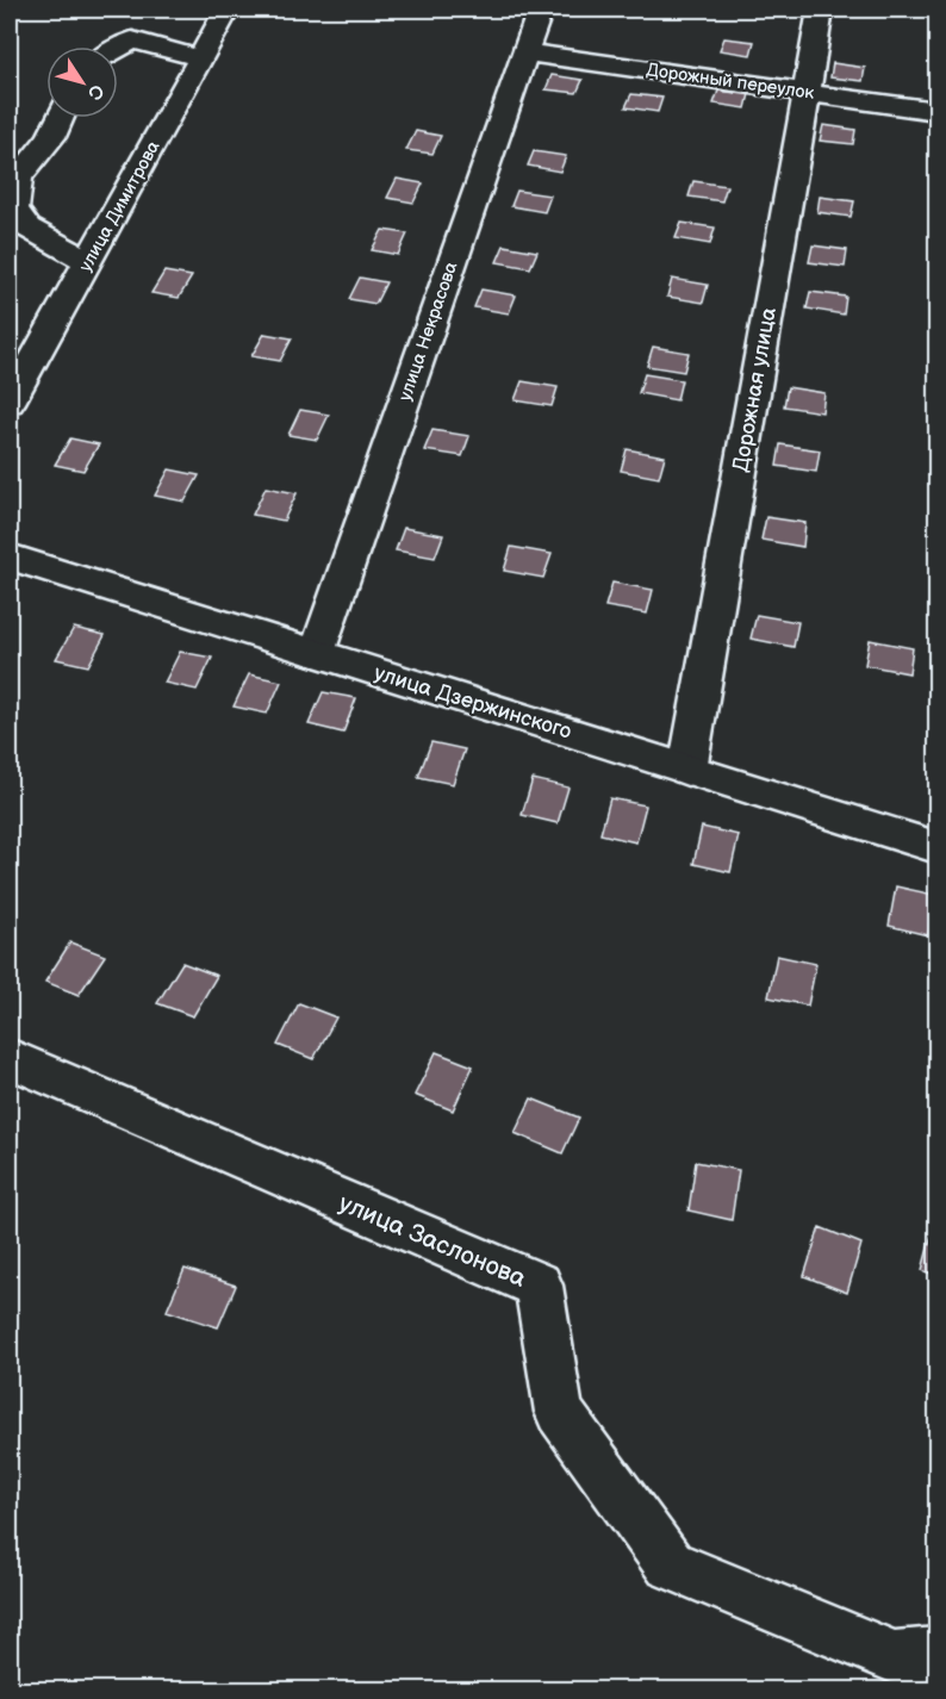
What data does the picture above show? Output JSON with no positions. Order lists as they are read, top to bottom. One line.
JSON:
{"streets":{"street":["Дорожный переулок","улица Димитрова","улица Некрасова","Дорожная улица","улица Дзержинского","улица Заслонова"]},"crossings":[["Дорожный переулок","улица Некрасова"],["Дорожный переулок","Дорожная улица"],["улица Некрасова","улица Дзержинского"],["Дорожная улица","улица Дзержинского"]],"north":"bottom right"}
